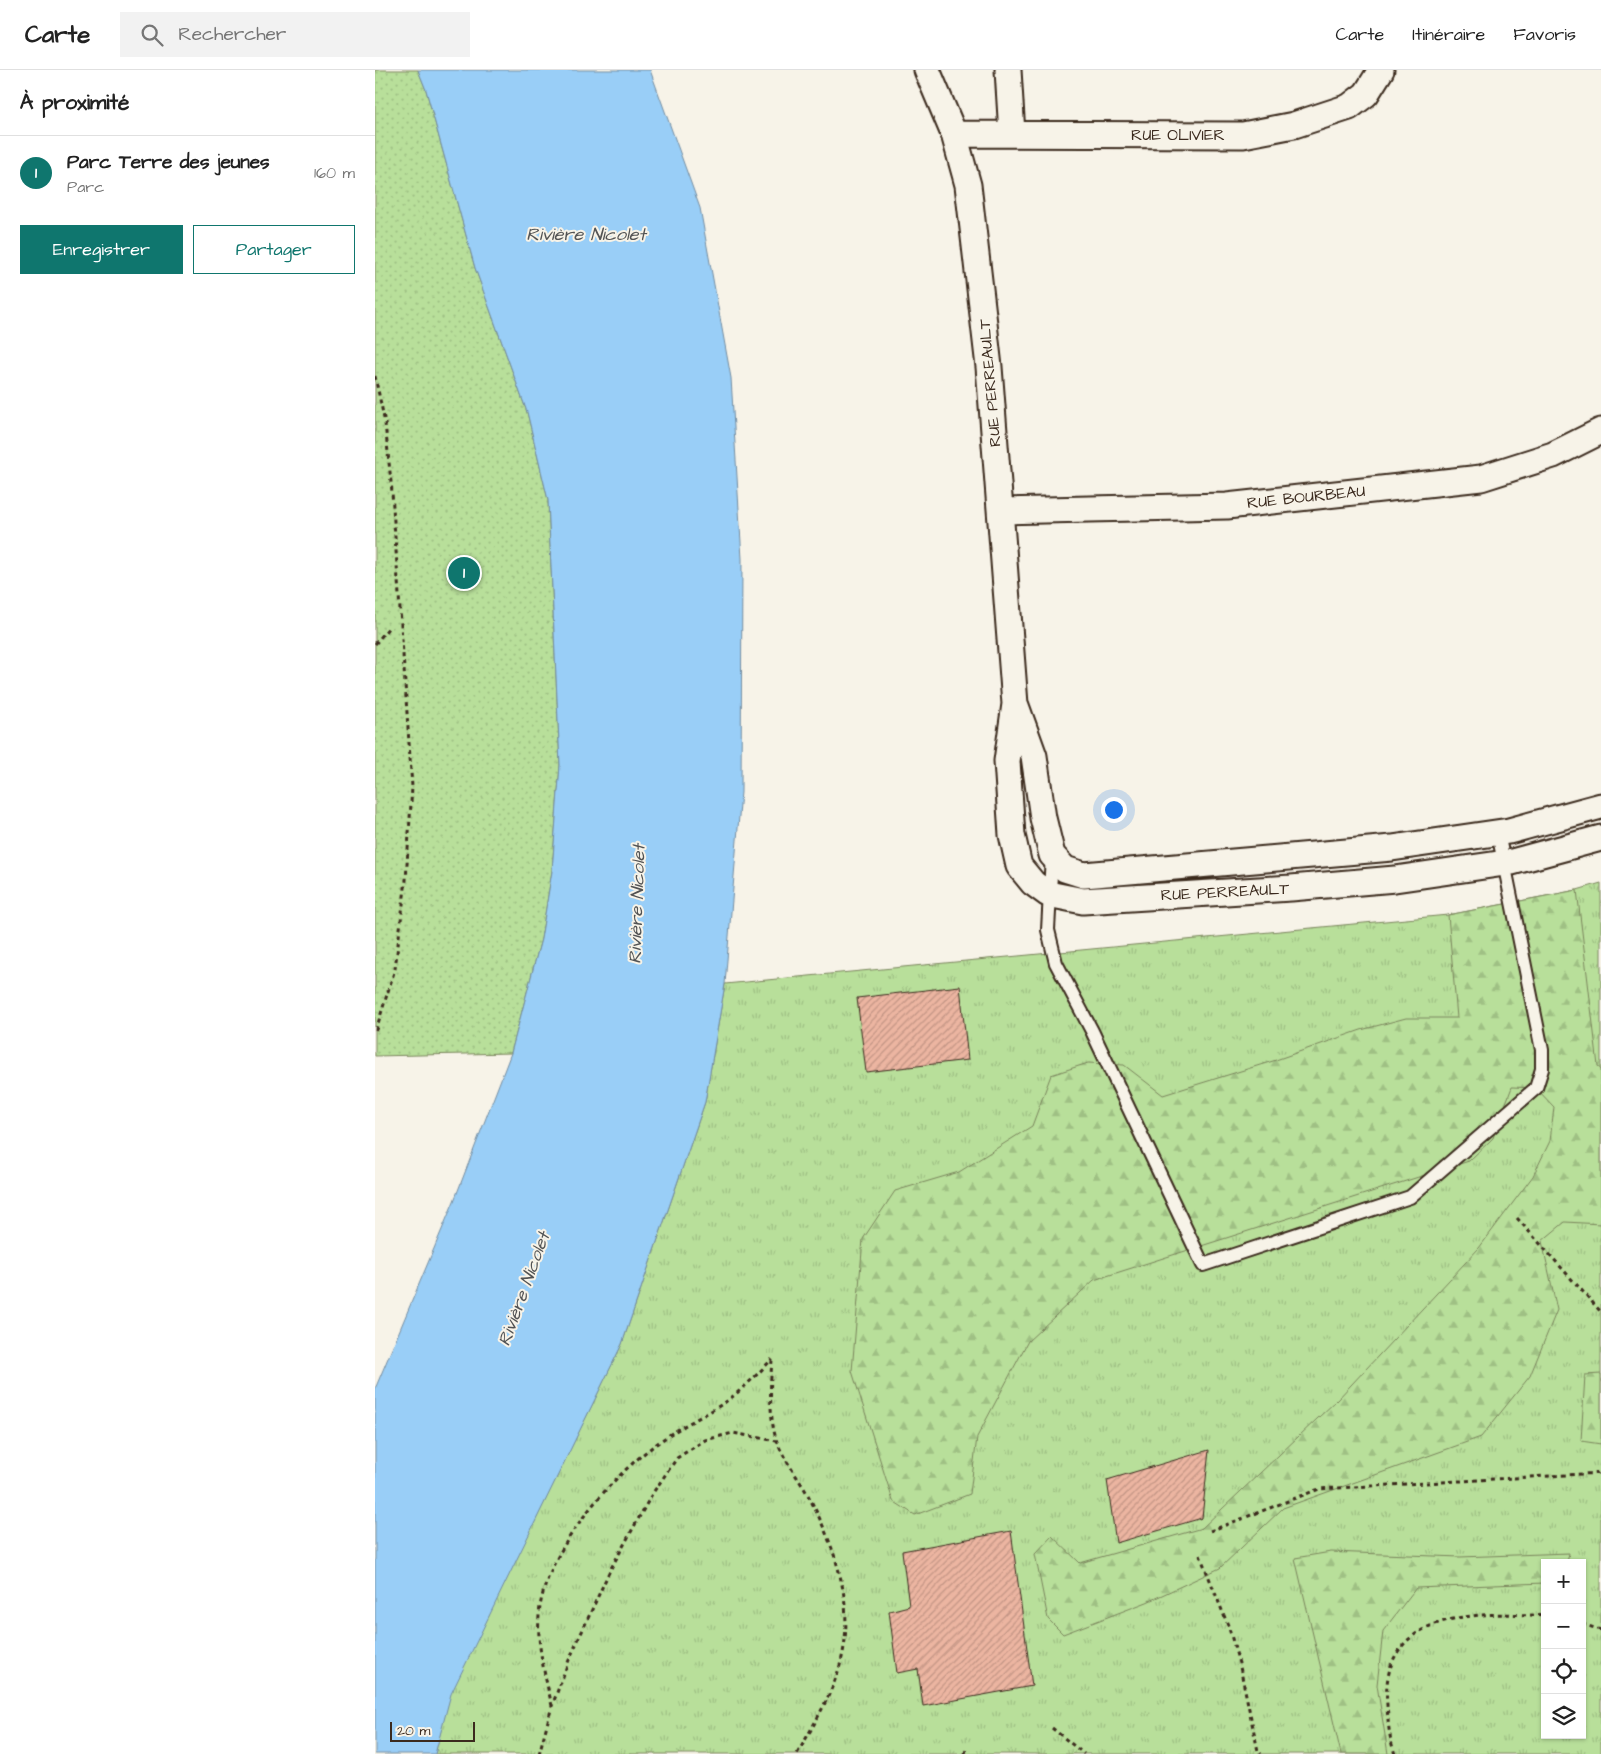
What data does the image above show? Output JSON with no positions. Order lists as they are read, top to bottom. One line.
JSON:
{"streets":{"street":["RUE OLIVIER","RUE PERREAULT","RUE BOURBEAU"]},"crossings":[["RUE OLIVIER","RUE PERREAULT"],["RUE PERREAULT","RUE BOURBEAU"]],"water":["Rivière Nicolet"],"scale_bar":"20 m","page":{"header":"Carte","search":"Rechercher","nav":["Carte","Itinéraire","Favoris"],"heading":"À proximité","list":[{"mark":"1","name":"Parc Terre des jeunes","note":"Parc","value":"160 m"}],"buttons":["Enregistrer","Partager"],"pins":"1","map_buttons":["+","−"],"scale":"20 m"}}
